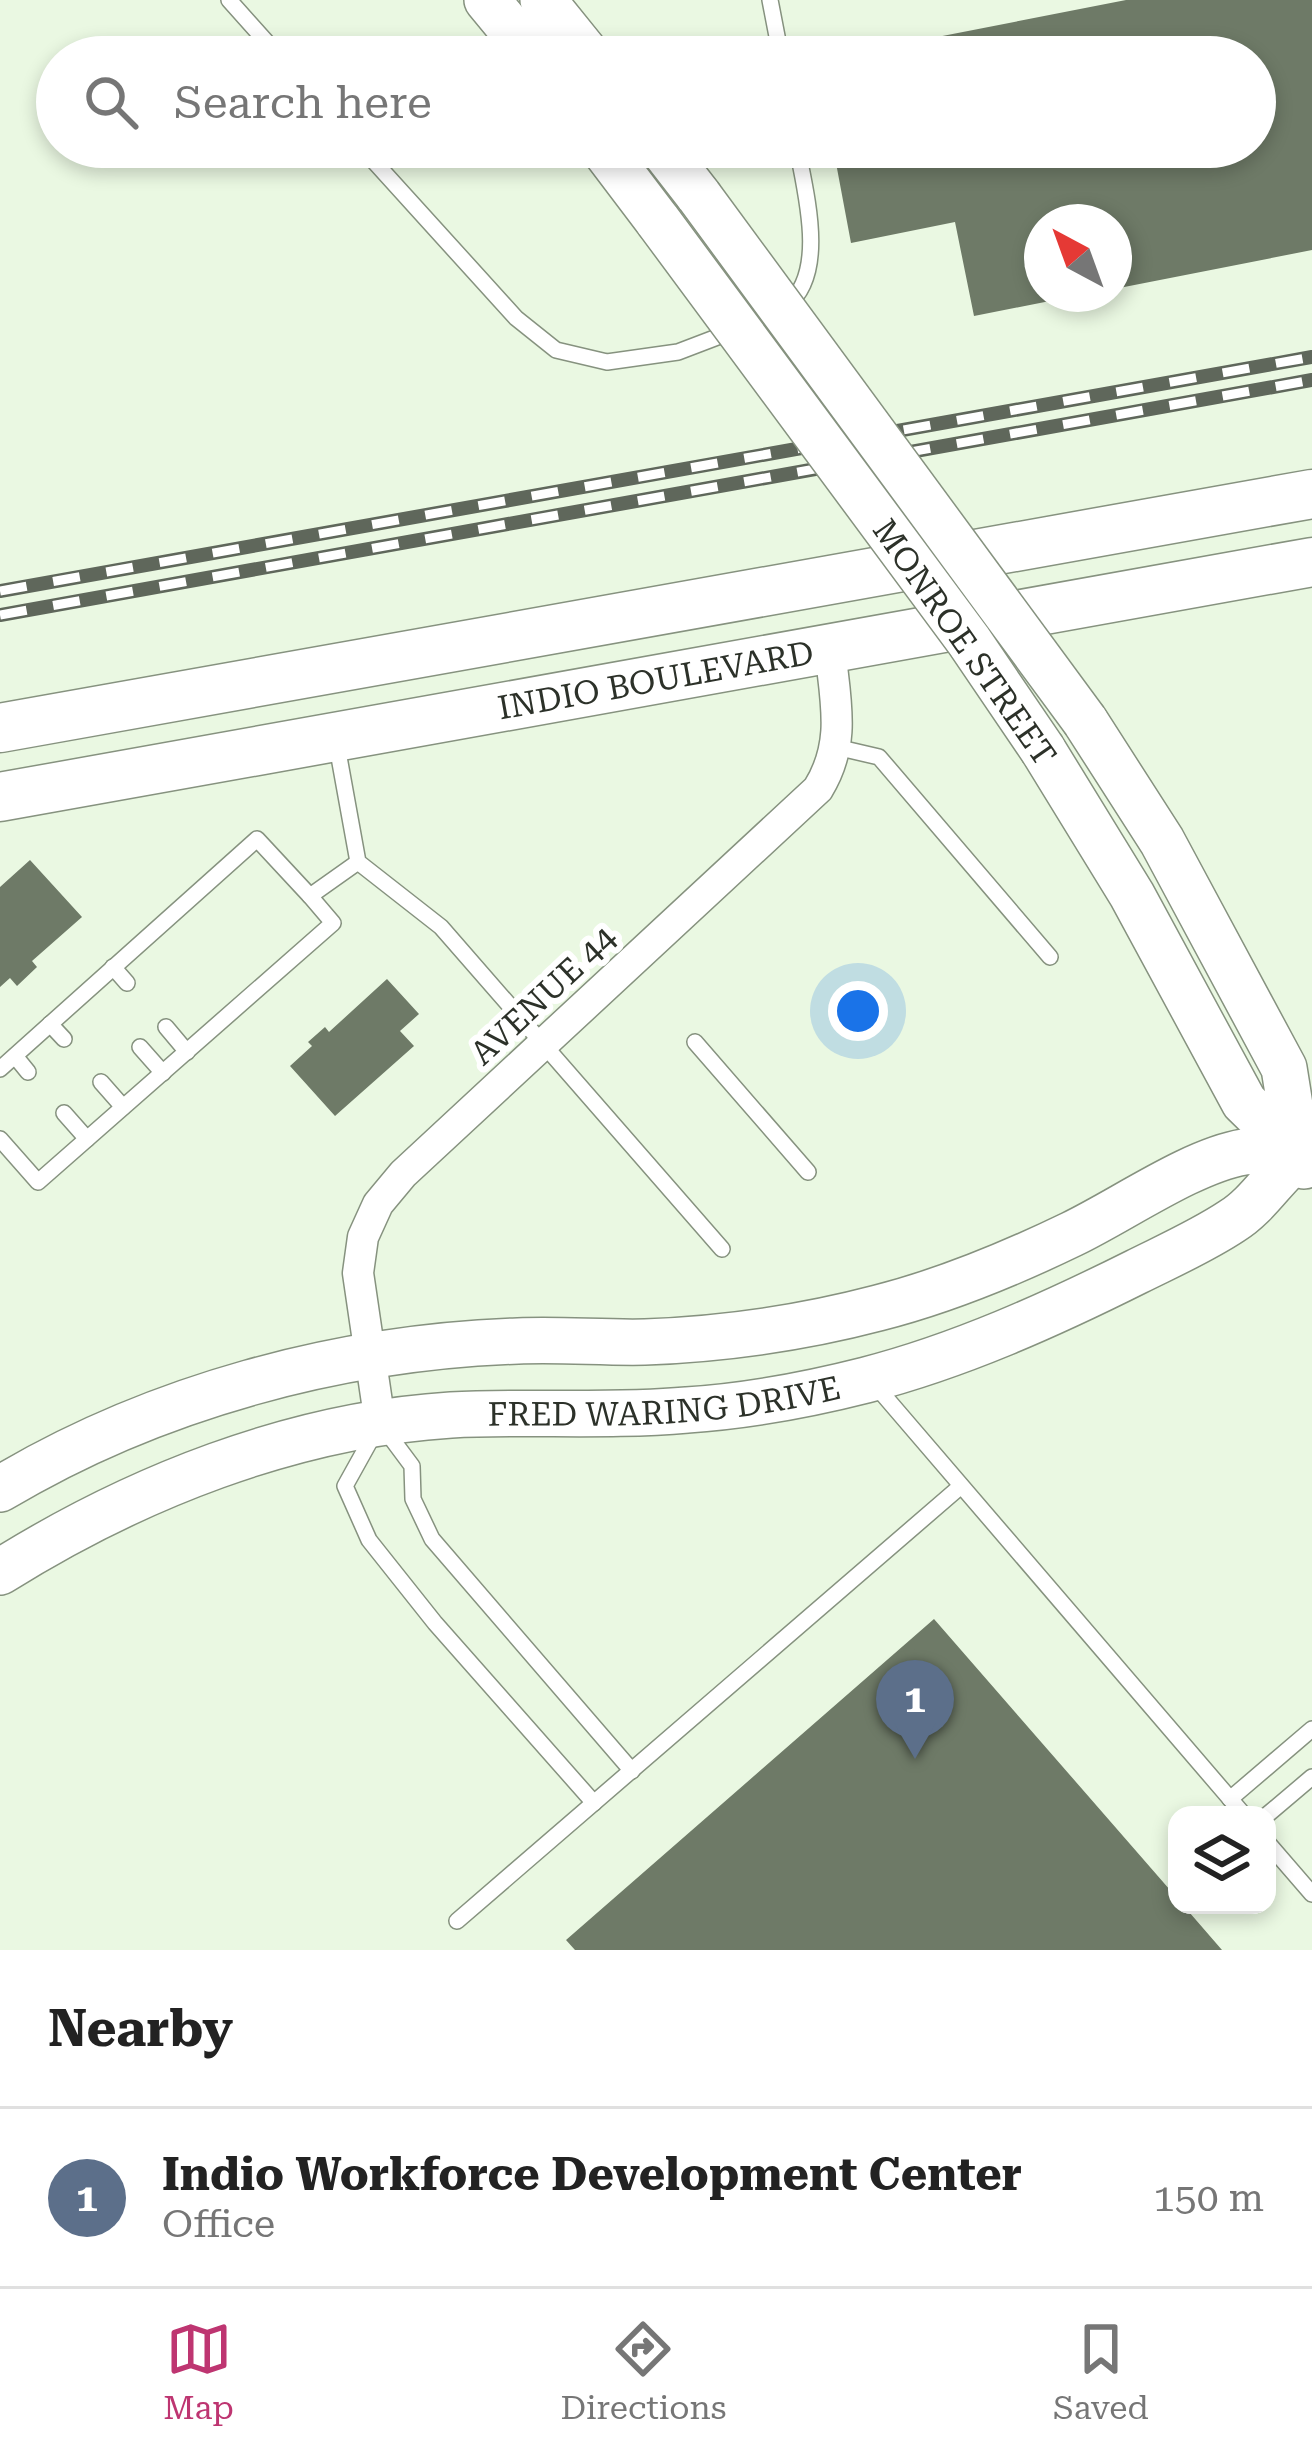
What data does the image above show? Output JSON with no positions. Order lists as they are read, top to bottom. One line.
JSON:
{"streets":{"main road":["MONROE STREET","INDIO BOULEVARD","FRED WARING DRIVE"],"street":["AVENUE 44"]},"crossings":[["MONROE STREET","FRED WARING DRIVE"],["AVENUE 44","FRED WARING DRIVE"]],"north":"top left","page":{"search":"Search here","pins":"1","heading":"Nearby","list":[{"mark":"1","name":"Indio Workforce Development Center","note":"Office","value":"150 m"}],"nav":["Map","Directions","Saved"]}}
